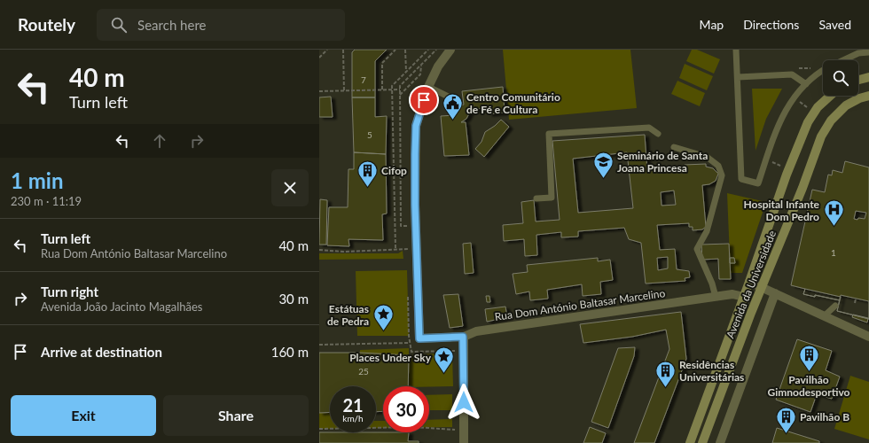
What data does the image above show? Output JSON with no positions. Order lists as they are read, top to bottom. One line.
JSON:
{"streets":{"main road":["Avenida da Universidade"],"street":["Rua Dom António Baltasar Marcelino"]},"crossings":[["Avenida da Universidade","Rua Dom António Baltasar Marcelino"]],"places":{"public building":["Centro Comunitário de Fé e Cultura"],"school or university":["Seminário de Santa Joana Princesa"],"building":["Cifop","Pavilhão Gimnodesportivo","Residências Universitárias","Pavilhão B"],"hospital":["Hospital Infante Dom Pedro"],"place":["Estátuas de Pedra","Places Under Sky"]},"house_numbers":["7","5","1","25"],"page":{"header":"Routely","search":"Search here","nav":["Map","Directions","Saved"],"turn":["40 m","Turn left"],"heading":["1 min","230 m · 11:19"],"list":[{"name":"Turn left","note":"Rua Dom António Baltasar Marcelino","value":"40 m"},{"name":"Turn right","note":"Avenida João Jacinto Magalhães","value":"30 m"},{"name":"Arrive at destination","value":"160 m"}],"speed":"21 km/h","limit":"30","buttons":["Exit","Share"]}}
